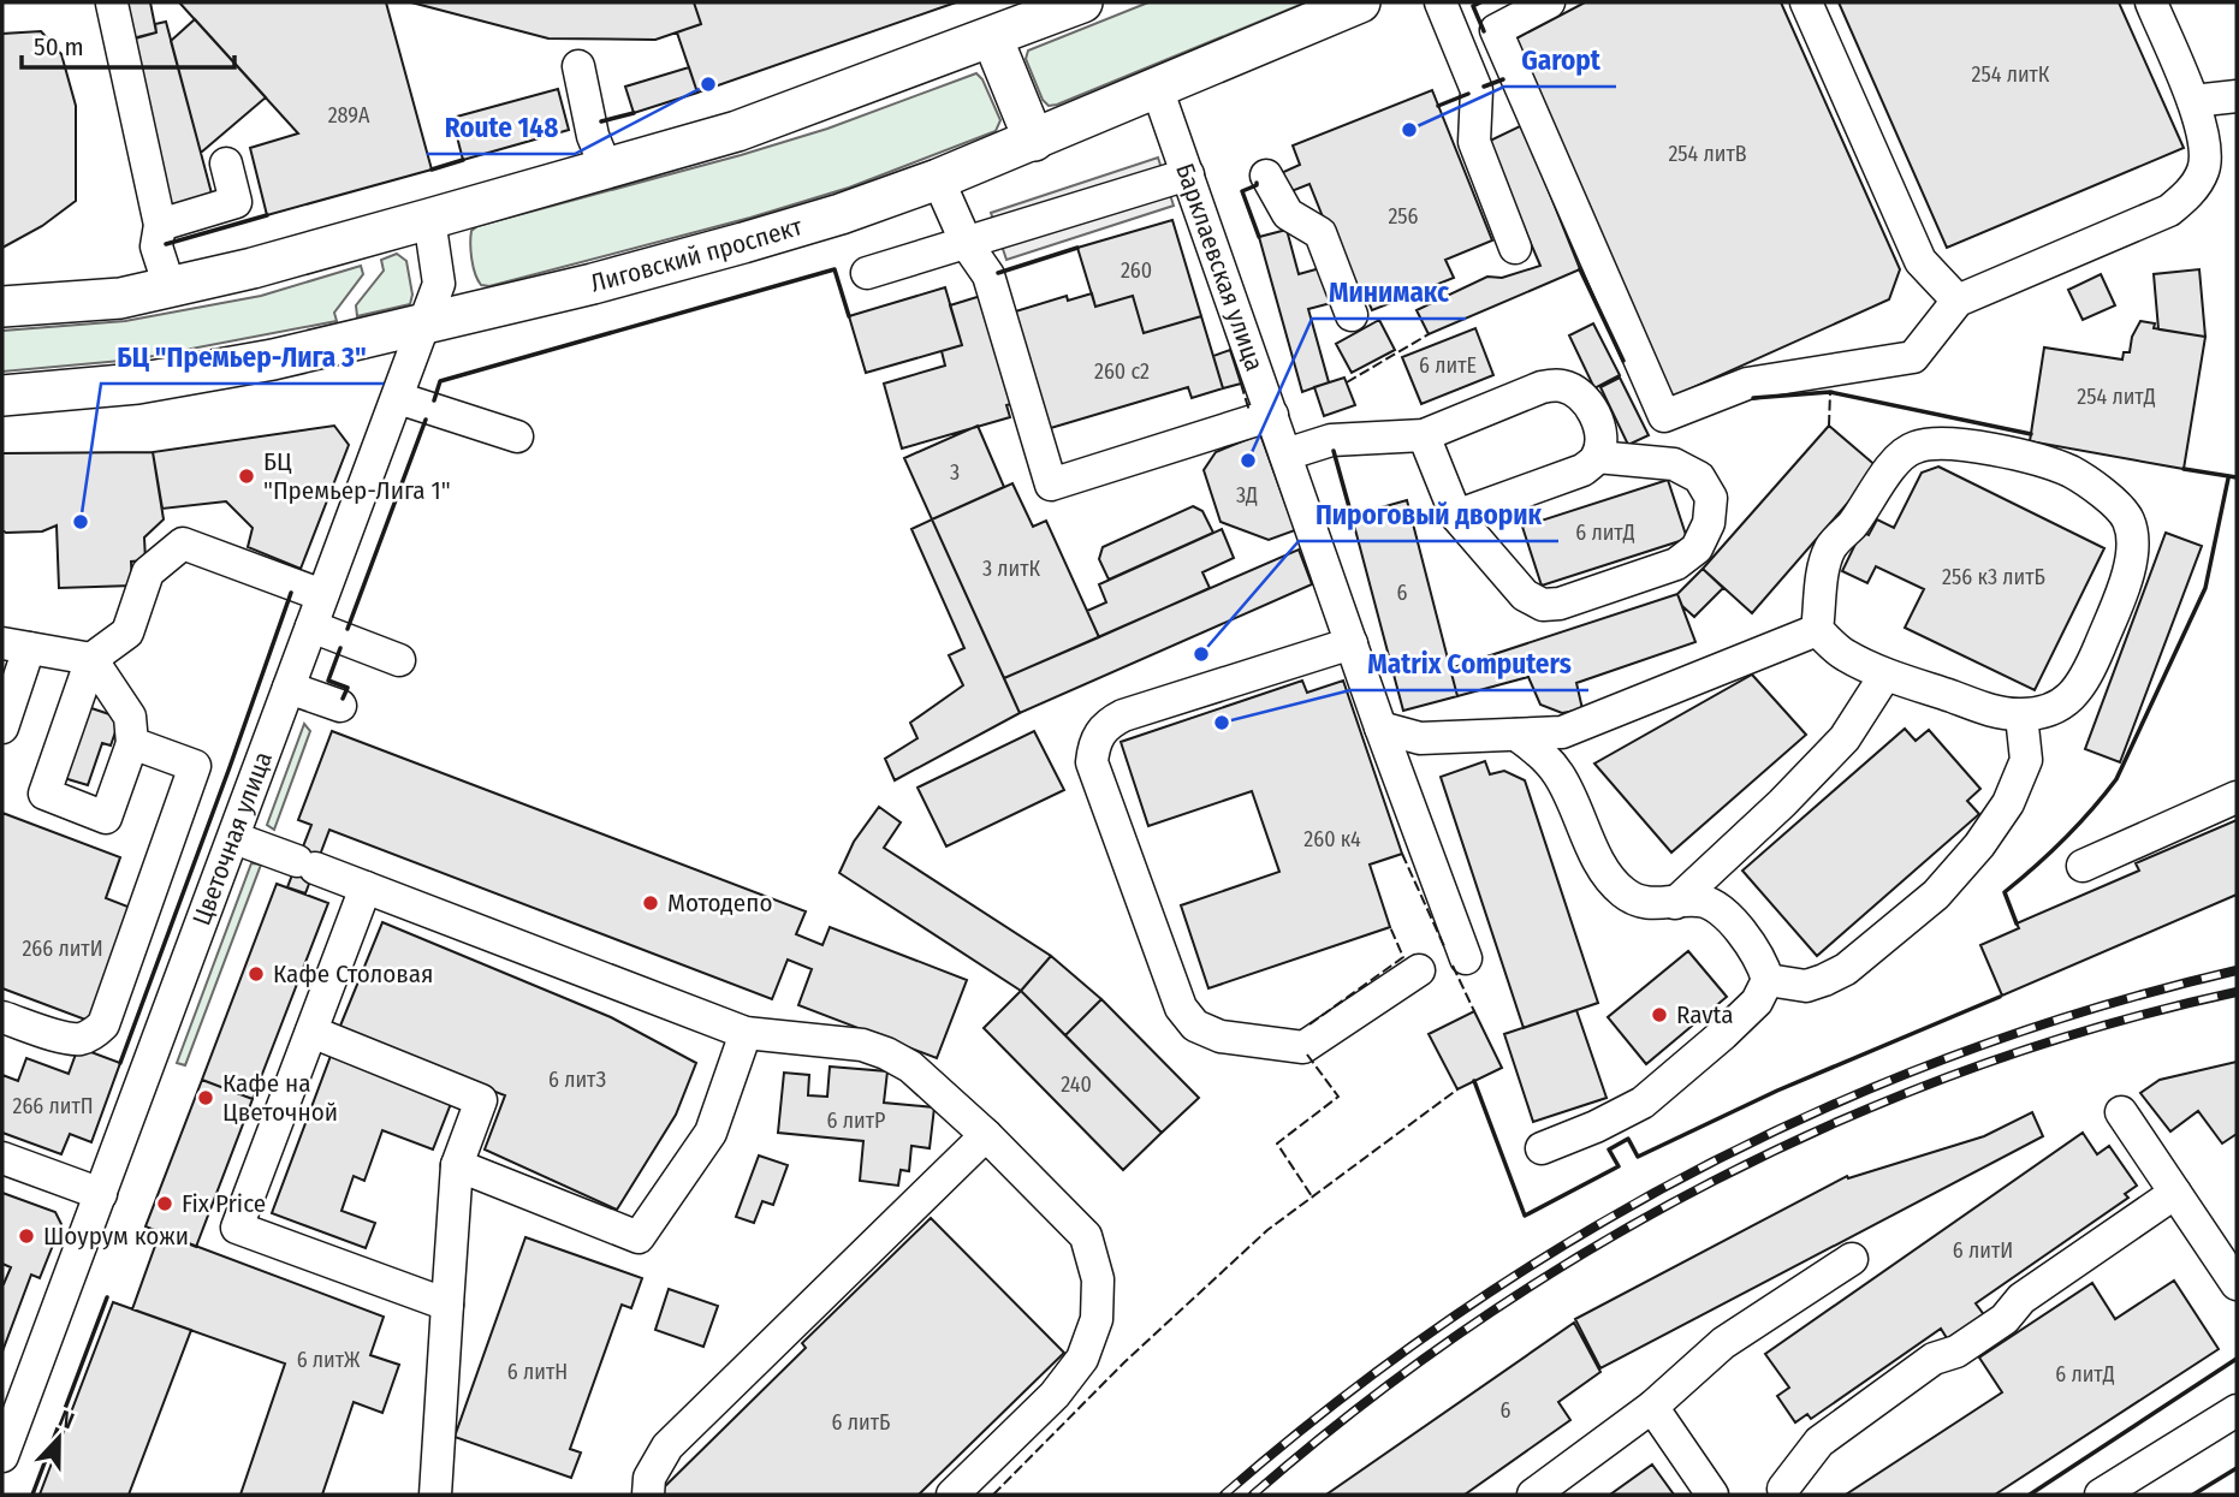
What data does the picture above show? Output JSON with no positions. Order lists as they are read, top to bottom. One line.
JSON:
{"streets":{"main road":["Лиговский проспект"],"street":["Барклаевская улица","Цветочная улица"]},"crossings":[["Лиговский проспект","Барклаевская улица"],["Лиговский проспект","Цветочная улица"]],"places":["Route 148","Garopt","Минимакс","БЦ \"Премьер-Лига 1\"","БЦ \"Премьер-Лига 3\"","Пироговый дворик","Matrix Computers","Мотодепо","Кафе Столовая","Ravta","Кафе на Цветочной","Fix Price","Шоурум кожи"],"house_numbers":["254 литК","289А","254 литВ","256","260","6 литЕ","260 с2","254 литД","3","3Д","6 литД","3 литК","256 к3 литБ","6","260 к4","266 литИ","6 литЗ","240","266 литП","6 литР","6 литИ","6 литЖ","6 литН","6 литД","6","6 литБ"],"scale_bar":"50 m","north":"top"}
